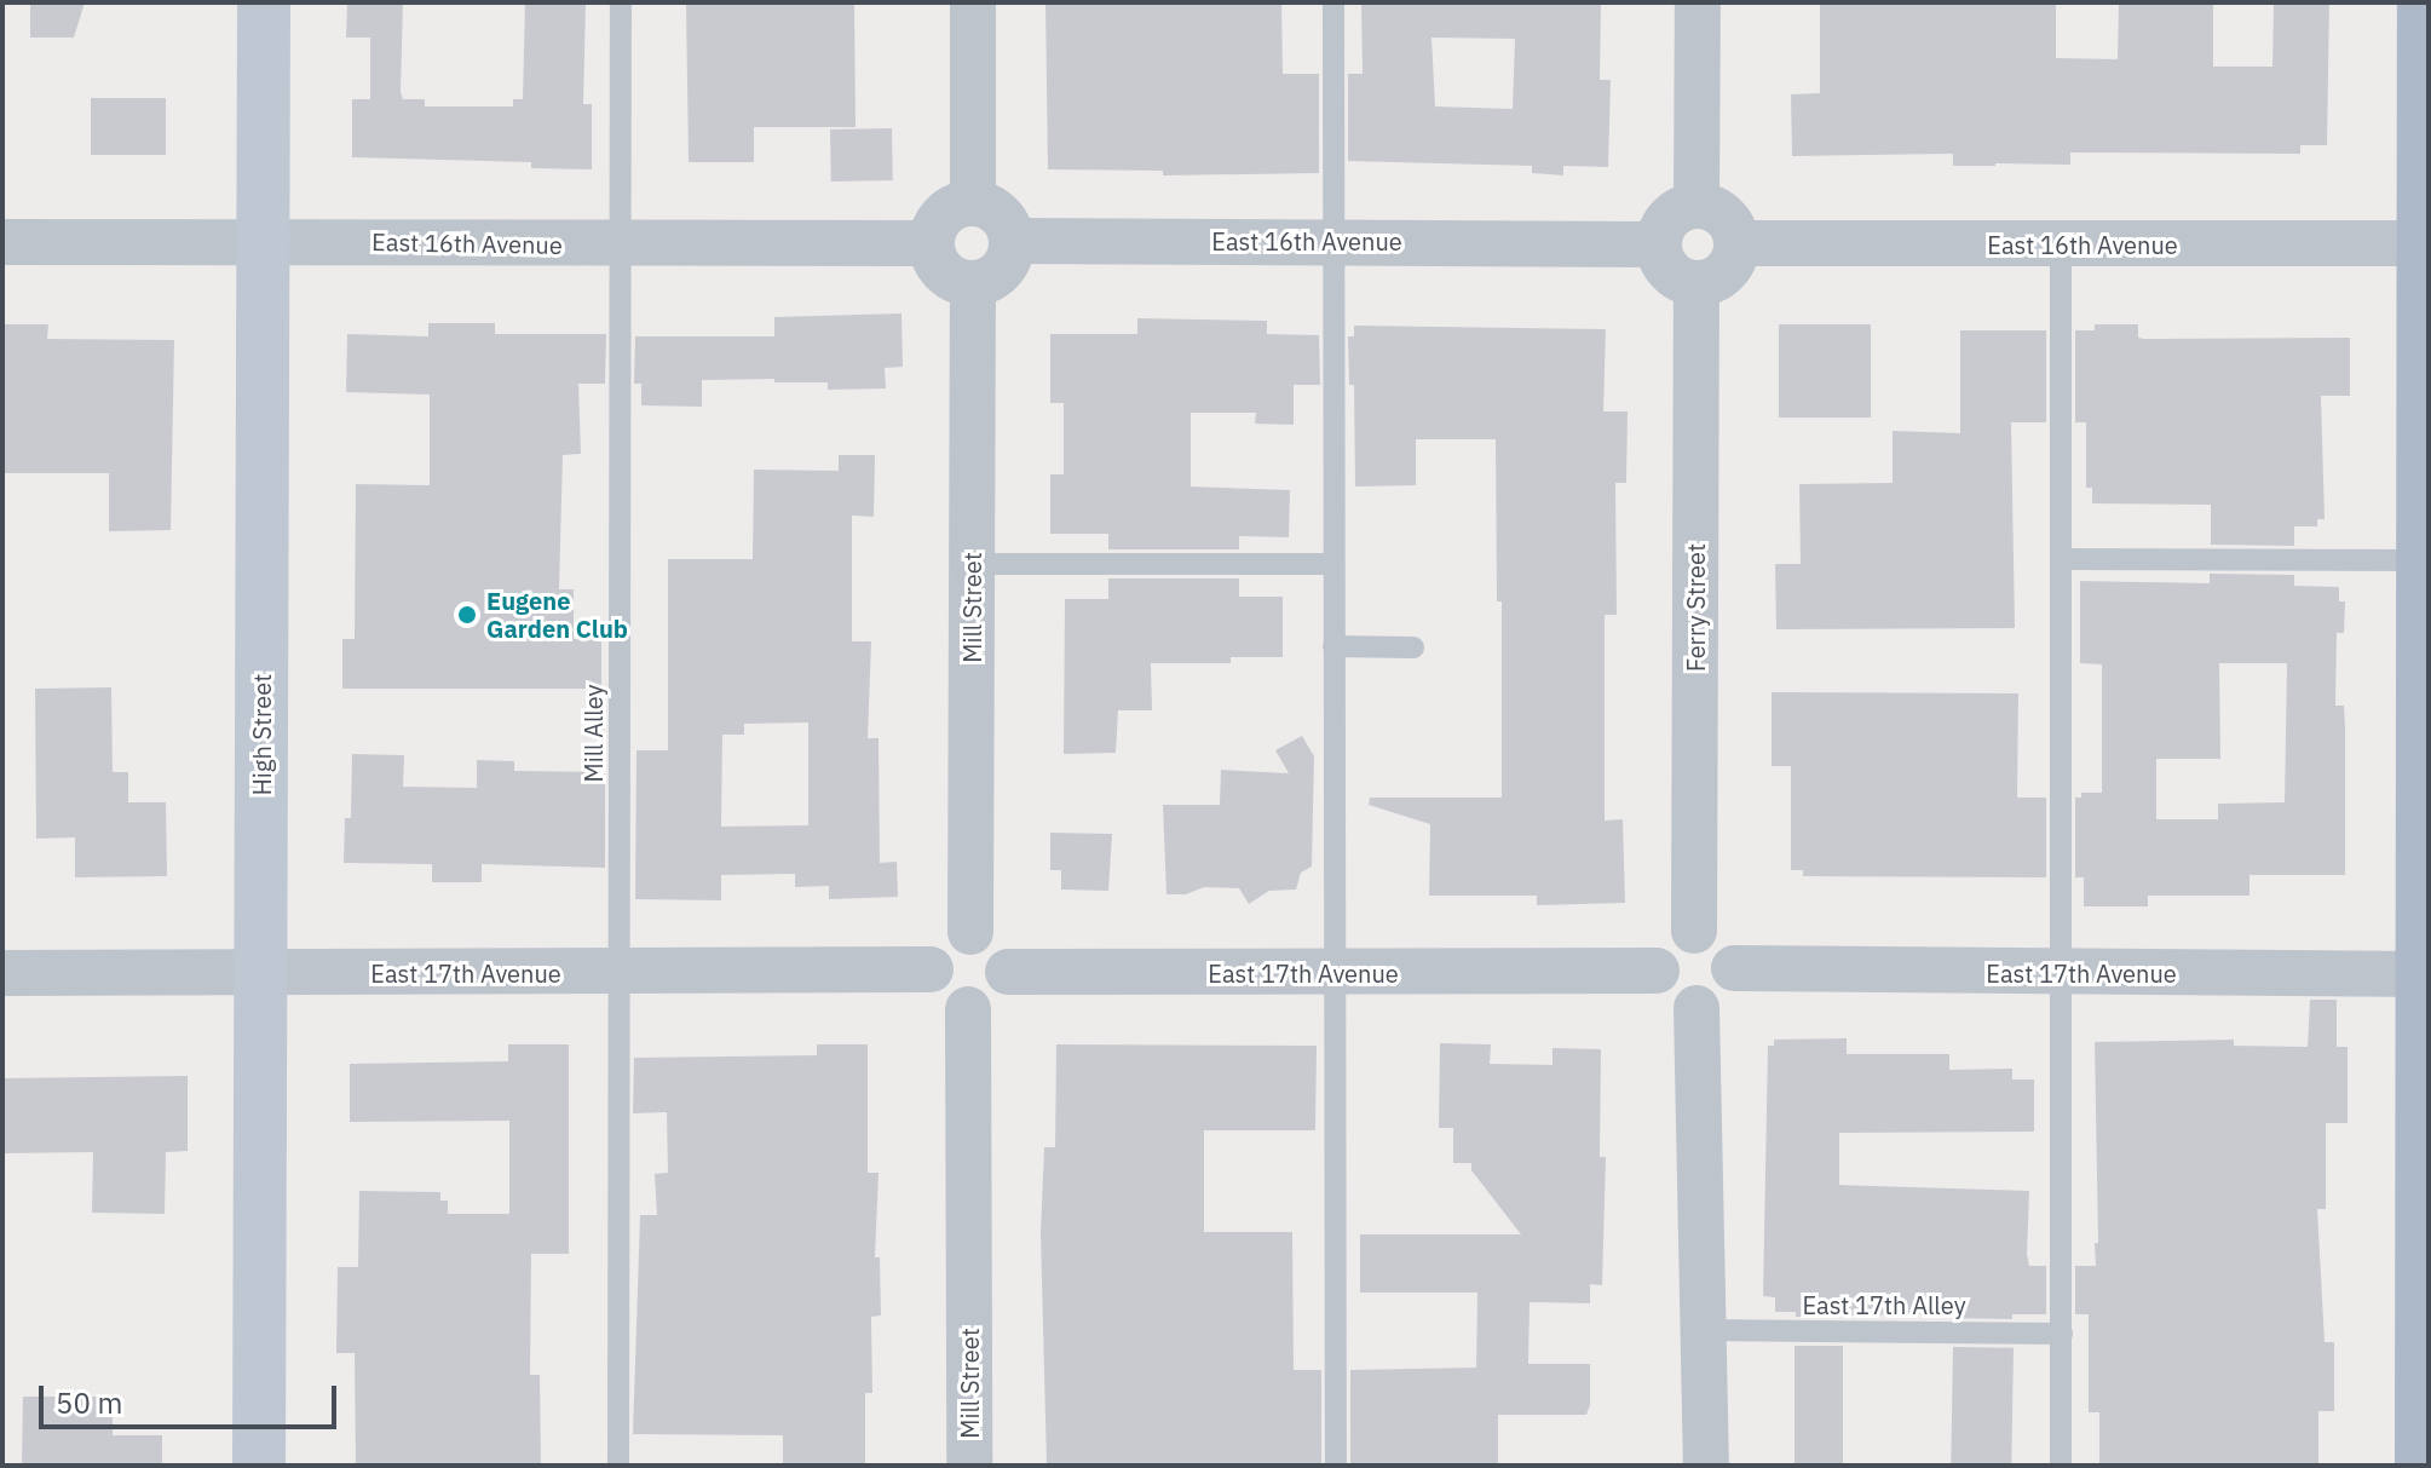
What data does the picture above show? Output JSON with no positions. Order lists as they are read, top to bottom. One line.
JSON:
{"streets":{"street":["East 16th Avenue","Mill Street","Ferry Street","High Street","East 17th Avenue"],"lane":["Mill Alley","East 17th Alley"]},"crossings":[["East 16th Avenue","Mill Street"],["East 16th Avenue","Ferry Street"],["East 16th Avenue","Mill Alley"],["East 16th Avenue","High Street"],["Mill Street","East 17th Avenue"],["Ferry Street","East 17th Avenue"],["Mill Alley","East 17th Avenue"],["High Street","East 17th Avenue"]],"places":["Eugene Garden Club"],"scale_bar":"50 m"}
